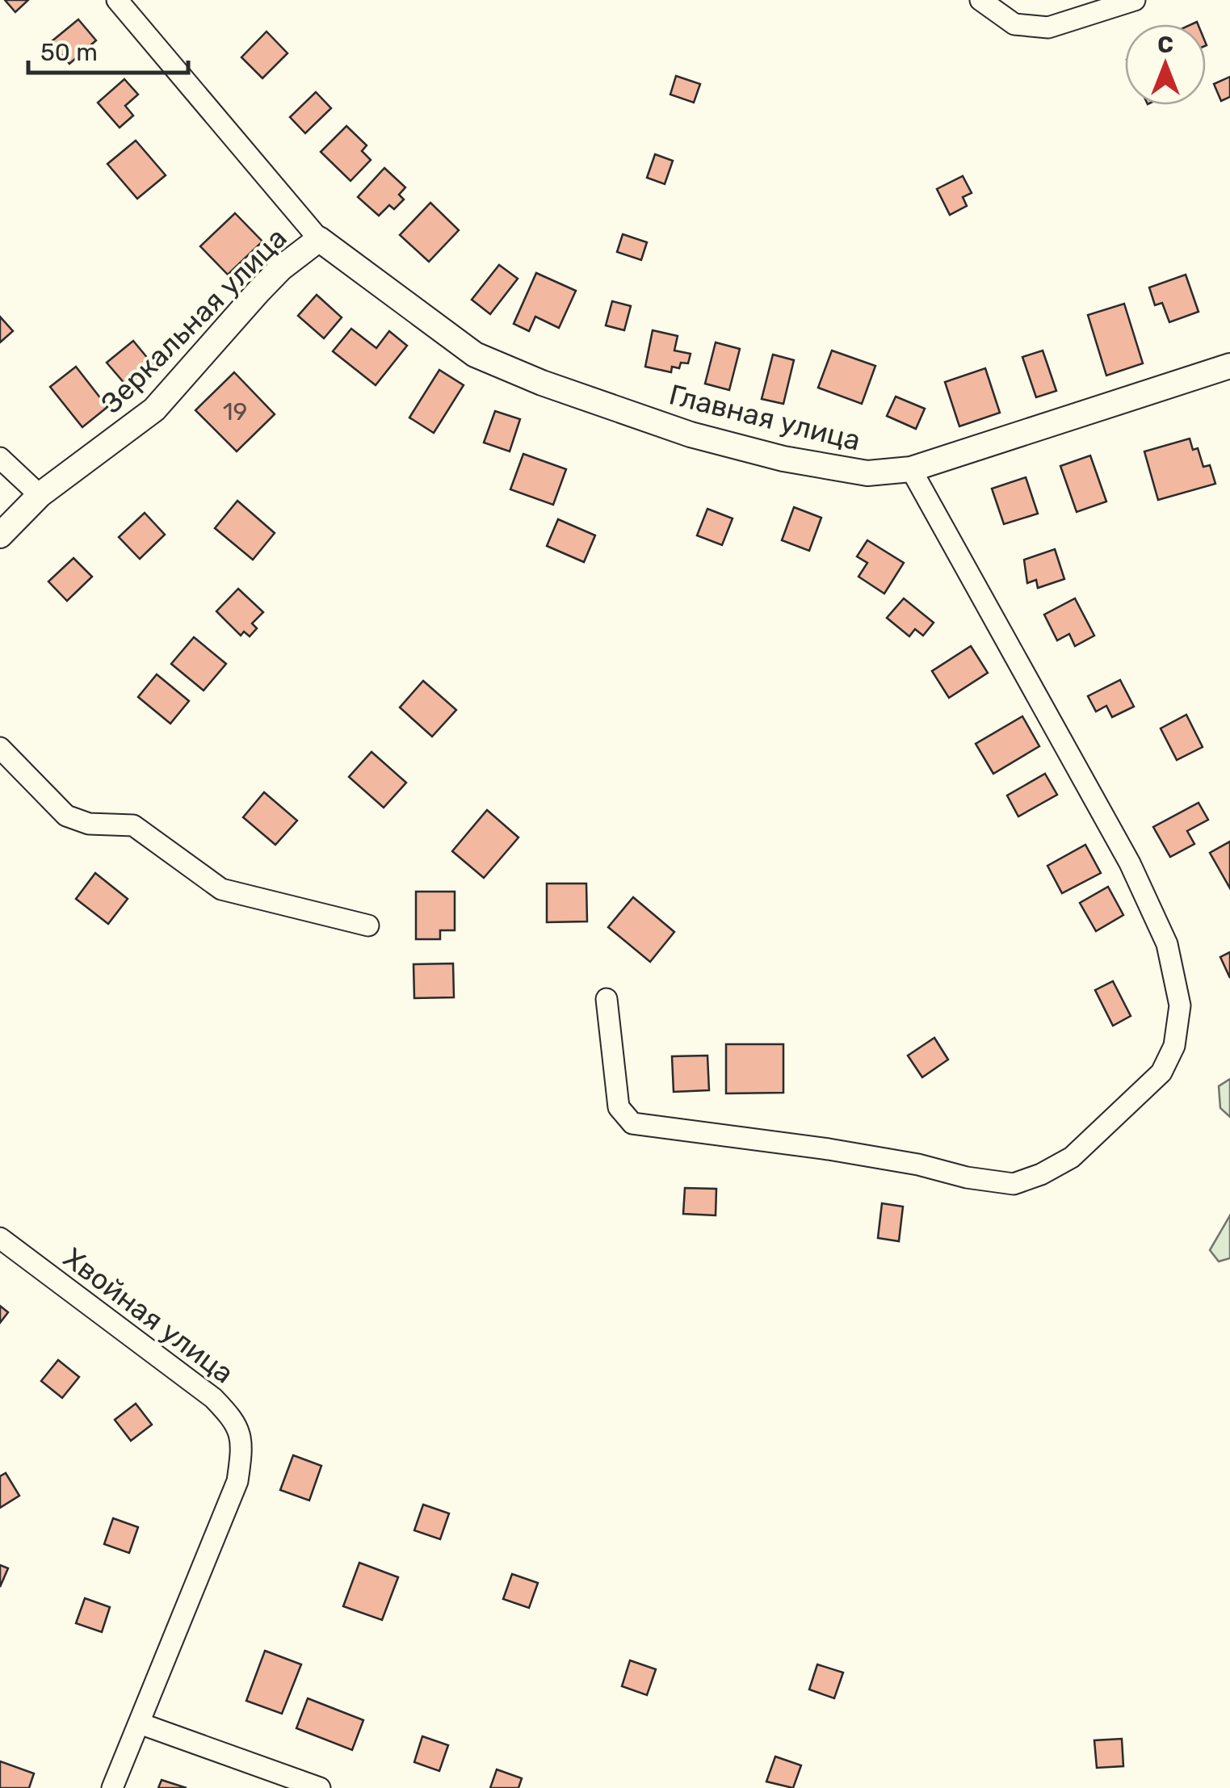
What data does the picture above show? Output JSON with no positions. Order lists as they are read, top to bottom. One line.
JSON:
{"streets":{"street":["Зеркальная улица","Главная улица","Хвойная улица"]},"crossings":[["Зеркальная улица","Главная улица"]],"house_numbers":["19"],"scale_bar":"50 m","north":"top"}
